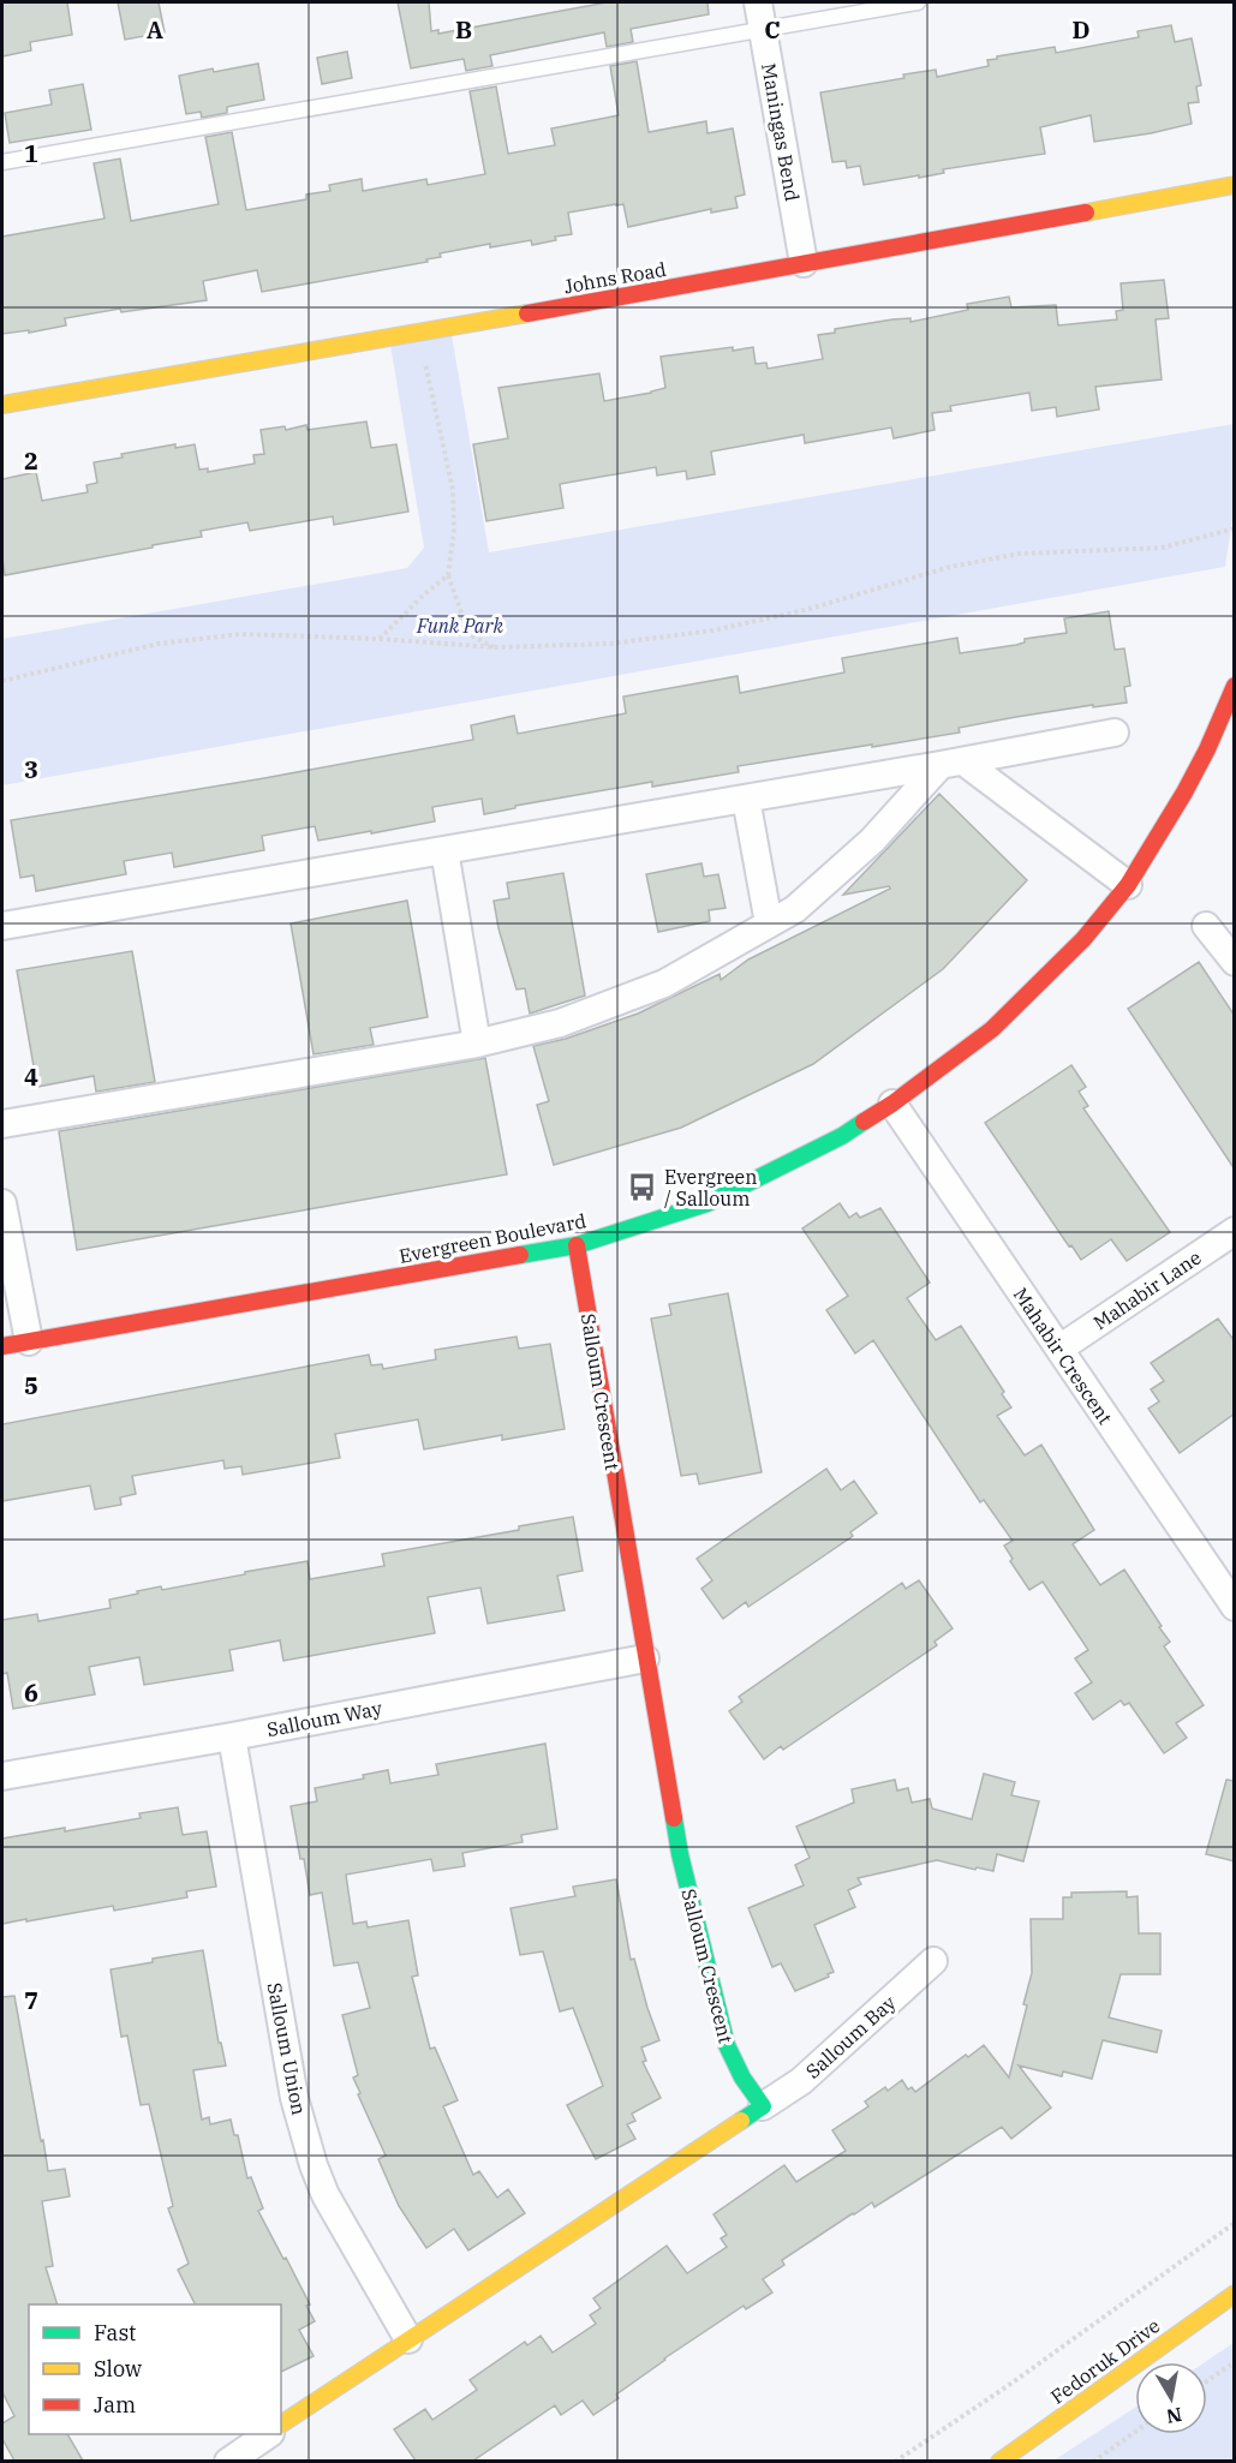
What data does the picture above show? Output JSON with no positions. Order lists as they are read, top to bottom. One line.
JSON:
{"streets":{"street":["Maningas Bend","Johns Road","Evergreen Boulevard","Mahabir Lane","Mahabir Crescent","Salloum Crescent","Salloum Way","Salloum Bay","Salloum Union","Fedoruk Drive"]},"crossings":[["Maningas Bend","Johns Road"],["Evergreen Boulevard","Mahabir Crescent"],["Evergreen Boulevard","Salloum Crescent"],["Mahabir Lane","Mahabir Crescent"],["Salloum Crescent","Salloum Way"],["Salloum Crescent","Salloum Bay"],["Salloum Way","Salloum Union"]],"parks":["Funk Park"],"places":{"bus stop":["Evergreen / Salloum"]},"legend":["Fast","Slow","Jam"],"north":"bottom","grid":{"columns":["A","B","C","D"],"rows":["1","2","3","4","5","6","7"]}}
